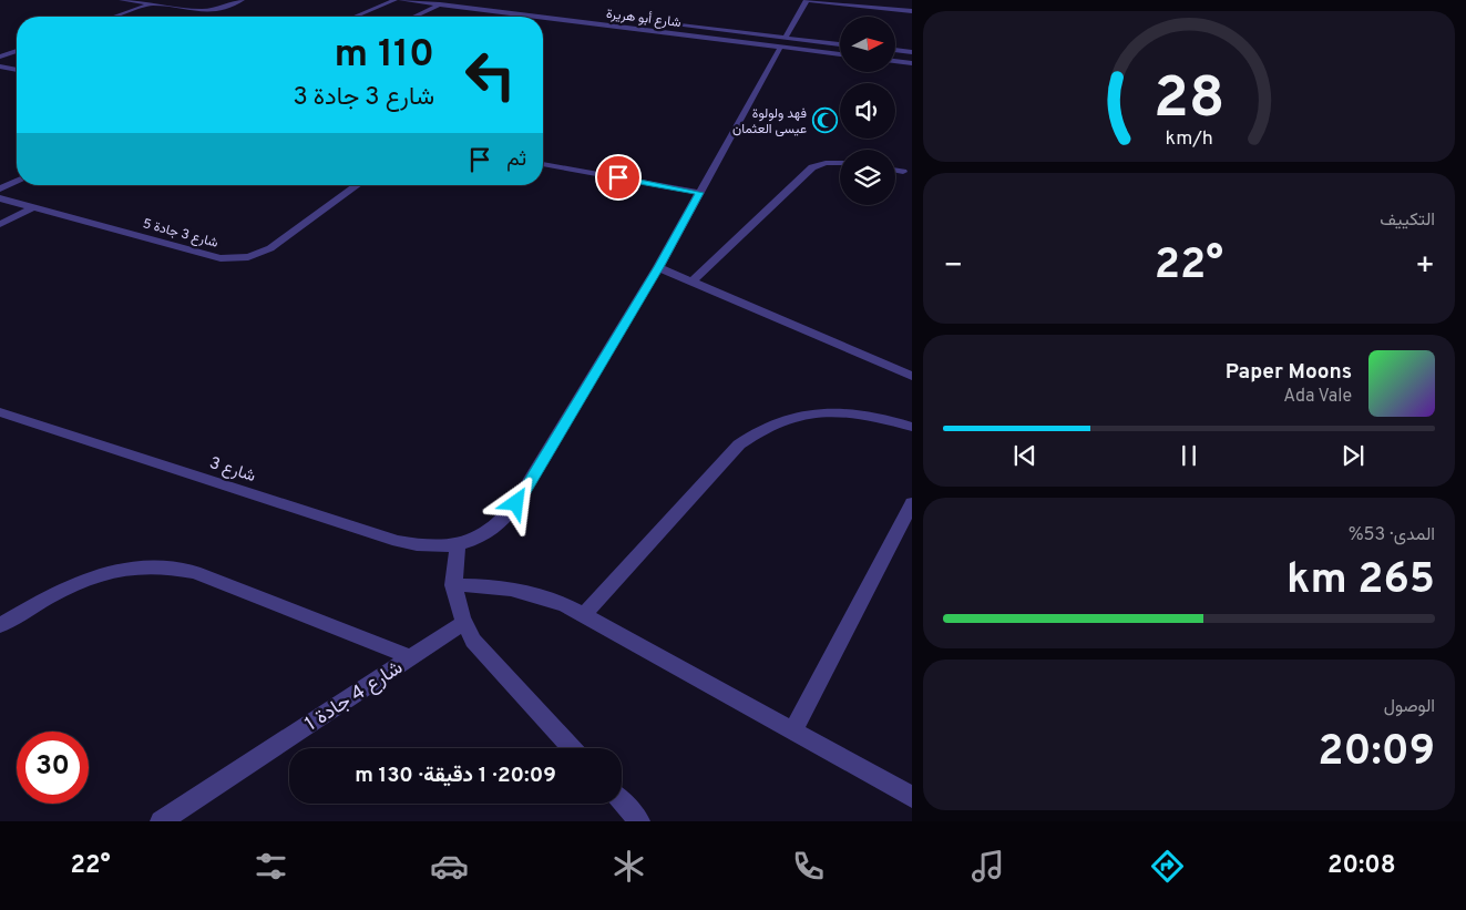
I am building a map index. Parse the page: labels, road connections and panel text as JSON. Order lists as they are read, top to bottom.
{
  "streets": {
    "street": [
      "شارع أبو هريرة",
      "شارع 3 جادة 5",
      "شارع 3",
      "شارع 4 جادة 1"
    ]
  },
  "places": {
    "mosque": ["فهد ولولوة عيسى العثمان"]
  },
  "north": "right",
  "page": {
    "turn": ["110 m", "شارع 3 جادة 3"],
    "then": "ثم",
    "tile": [
      "التكييف",
      ["المدى · 53%", "265 km"],
      ["الوصول", "20:09"]
    ],
    "heat": ["−", "22°", "+"],
    "song": ["Paper Moons", "Ada Vale"],
    "limit": "30",
    "trip": "20:09 · 1 دقيقة · 130 m",
    "tabs": ["20:08", "22°"],
    "gauge": ["28", "km/h"]
  }
}
